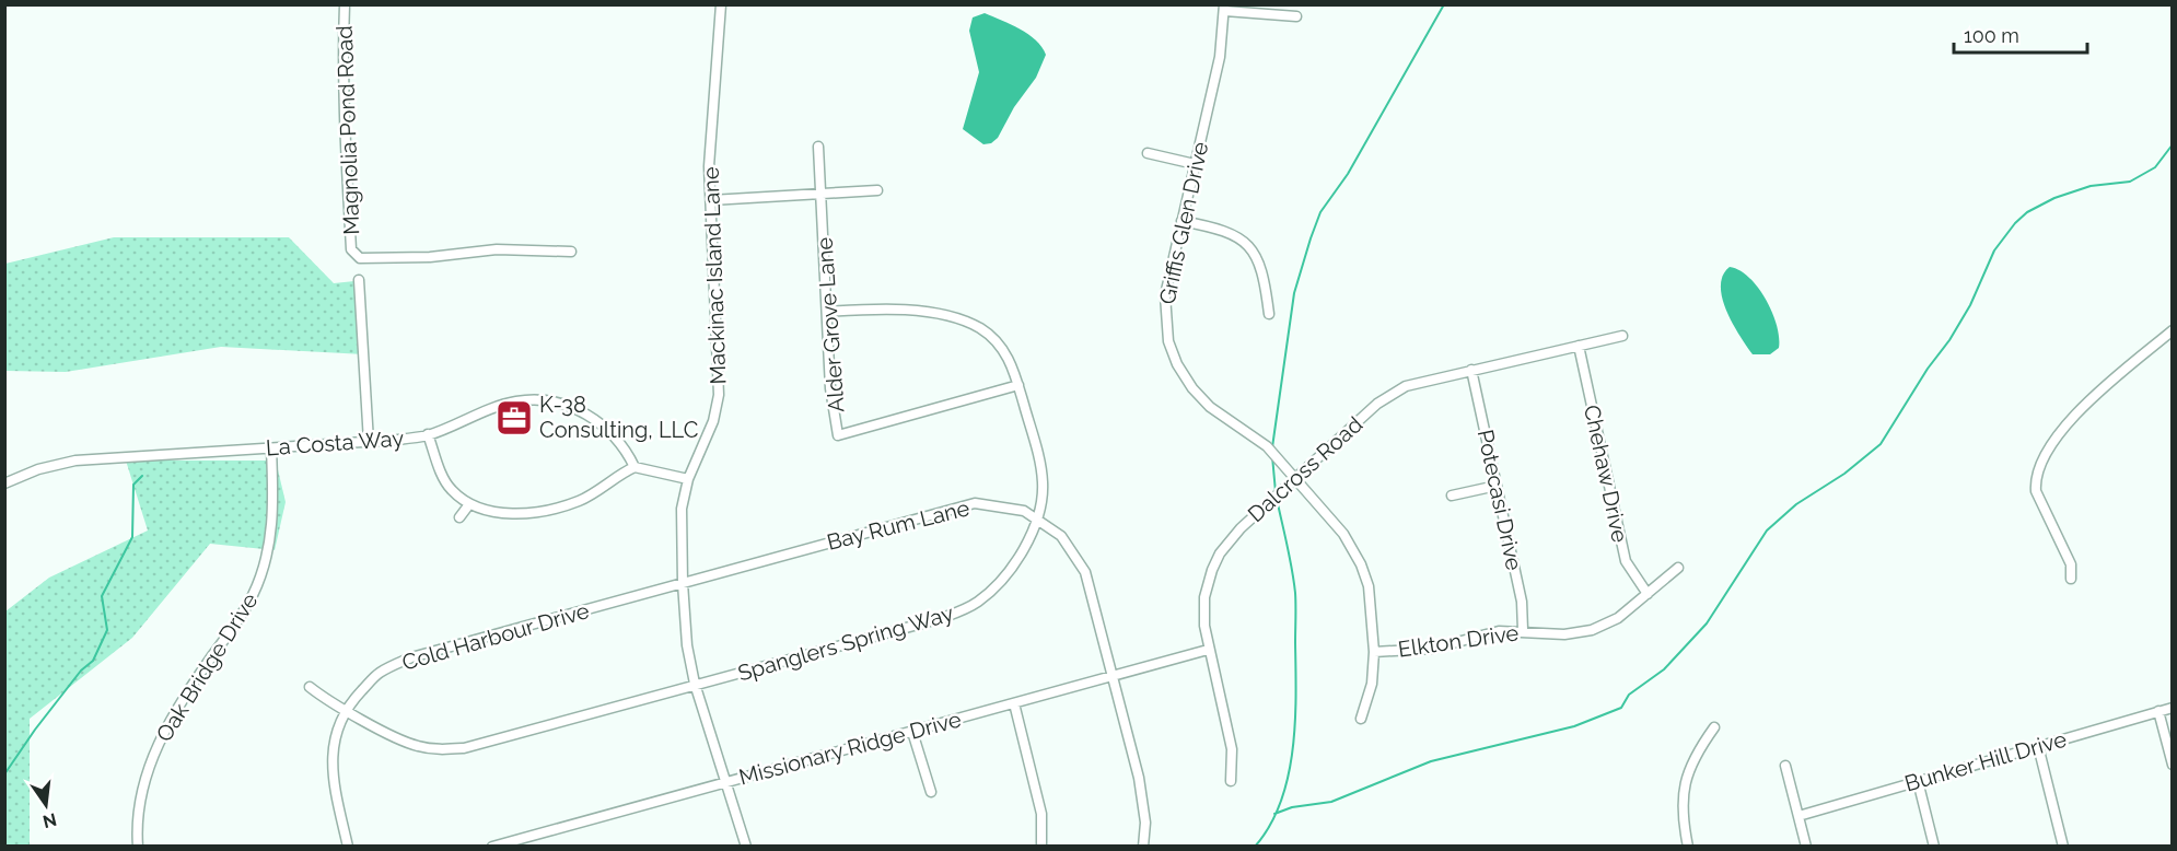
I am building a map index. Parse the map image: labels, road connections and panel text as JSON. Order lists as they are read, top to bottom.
{
  "streets": {
    "street": [
      "Magnolia Pond Road",
      "Griffis Glen Drive",
      "Mackinac Island Lane",
      "Alder Grove Lane",
      "La Costa Way",
      "Dalcross Road",
      "Chehaw Drive",
      "Potecasi Drive",
      "Bay Rum Lane",
      "Cold Harbour Drive",
      "Elkton Drive",
      "Spanglers Spring Way",
      "Oak Bridge Drive",
      "Missionary Ridge Drive",
      "Bunker Hill Drive"
    ]
  },
  "crossings": [
    ["Griffis Glen Drive", "Dalcross Road"],
    ["Griffis Glen Drive", "Elkton Drive"],
    ["Mackinac Island Lane", "Bay Rum Lane"],
    ["Mackinac Island Lane", "Cold Harbour Drive"],
    ["Mackinac Island Lane", "Spanglers Spring Way"],
    ["Mackinac Island Lane", "Missionary Ridge Drive"],
    ["Alder Grove Lane", "Spanglers Spring Way"],
    ["La Costa Way", "Oak Bridge Drive"],
    ["Dalcross Road", "Chehaw Drive"],
    ["Dalcross Road", "Potecasi Drive"],
    ["Dalcross Road", "Missionary Ridge Drive"],
    ["Chehaw Drive", "Elkton Drive"],
    ["Potecasi Drive", "Elkton Drive"],
    ["Bay Rum Lane", "Cold Harbour Drive"],
    ["Bay Rum Lane", "Spanglers Spring Way"],
    ["Bay Rum Lane", "Missionary Ridge Drive"],
    ["Cold Harbour Drive", "Spanglers Spring Way"]
  ],
  "places": {
    "office": ["K-38 Consulting, LLC"]
  },
  "scale_bar": "100 m",
  "north": "bottom"
}
